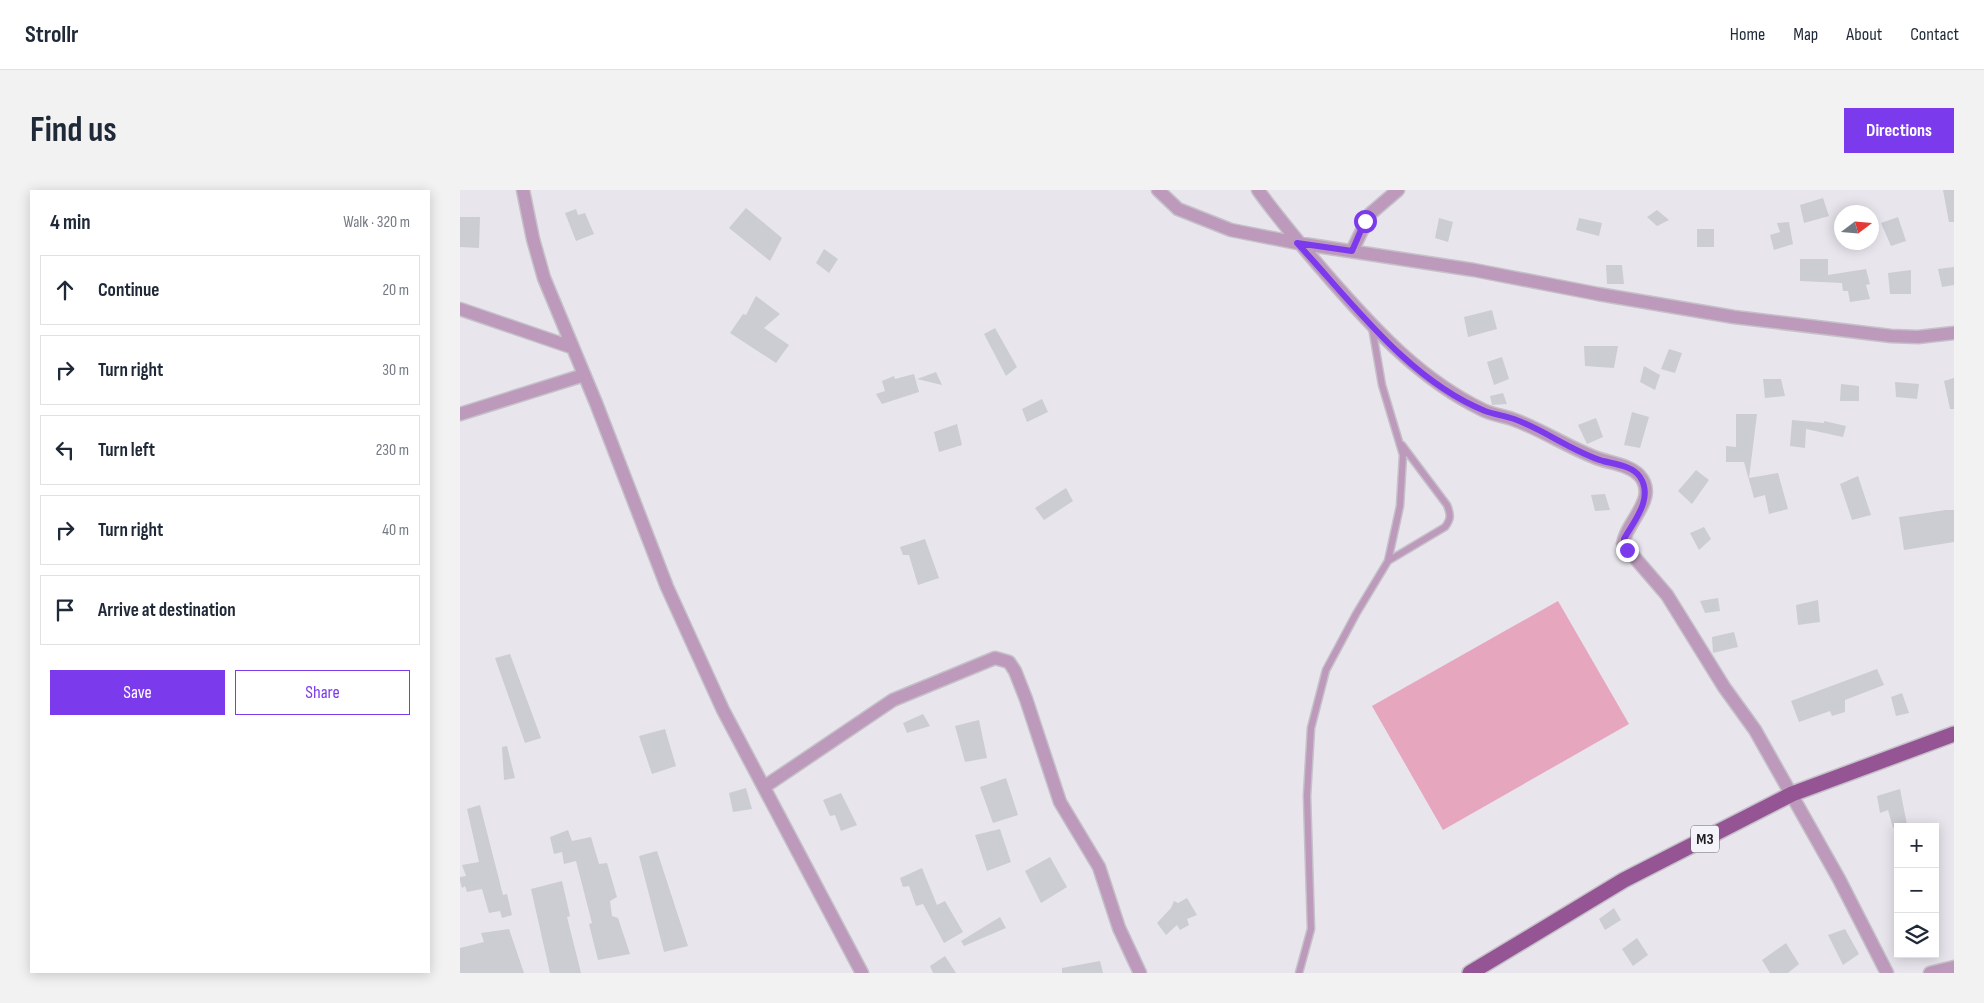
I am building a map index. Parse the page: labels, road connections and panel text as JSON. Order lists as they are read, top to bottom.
{
  "streets": {
    "main road": ["M3"]
  },
  "north": "right",
  "page": {
    "header": "Strollr",
    "nav": [
      "Home",
      "Map",
      "About",
      "Contact"
    ],
    "buttons": [
      "Directions",
      ["Save", "Share"]
    ],
    "title": "Find us",
    "heading": ["4 min", "Walk · 320 m"],
    "list": [
      ["Continue", "20 m"],
      ["Turn right", "30 m"],
      ["Turn left", "230 m"],
      ["Turn right", "40 m"],
      "Arrive at destination"
    ],
    "map_buttons": ["+", "−"]
  }
}
